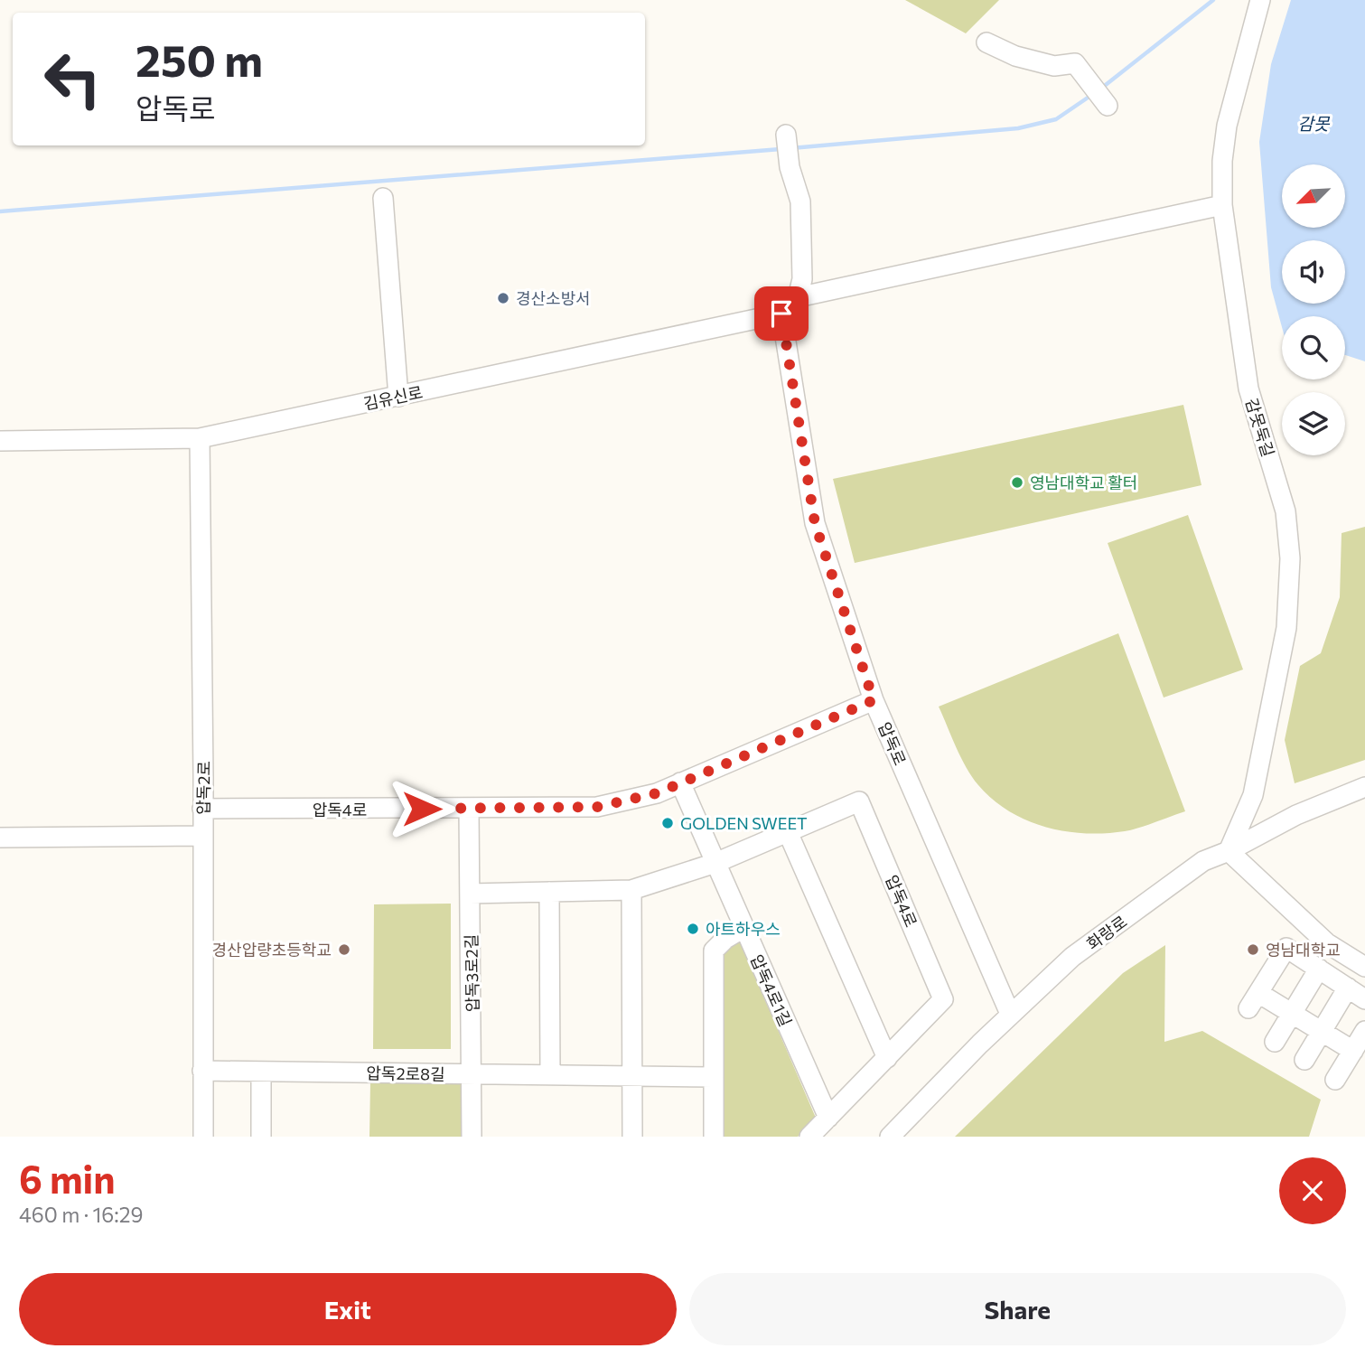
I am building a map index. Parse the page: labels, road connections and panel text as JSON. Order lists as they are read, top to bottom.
{
  "streets": {
    "street": [
      "김유신로",
      "감못둑길",
      "압독로",
      "압독2로",
      "압독4로",
      "화랑로",
      "압독3로2길",
      "압독4로1길",
      "압독2로8길"
    ]
  },
  "crossings": [
    ["김유신로", "압독로"],
    ["김유신로", "압독2로"],
    ["감못둑길", "화랑로"],
    ["압독로", "압독4로"],
    ["압독로", "화랑로"],
    ["압독2로", "압독4로"],
    ["압독2로", "압독2로8길"],
    ["압독4로", "압독3로2길"],
    ["압독4로", "압독4로1길"],
    ["압독3로2길", "압독2로8길"]
  ],
  "water": ["감못"],
  "places": [
    "경산소방서",
    "영남대학교 활터",
    "GOLDEN SWEET",
    "아트하우스",
    "경산압량초등학교",
    "영남대학교"
  ],
  "north": "bottom left",
  "page": {
    "turn": ["250 m", "압독로"],
    "heading": ["6 min", "460 m · 16:29"],
    "buttons": ["Exit", "Share"]
  }
}
